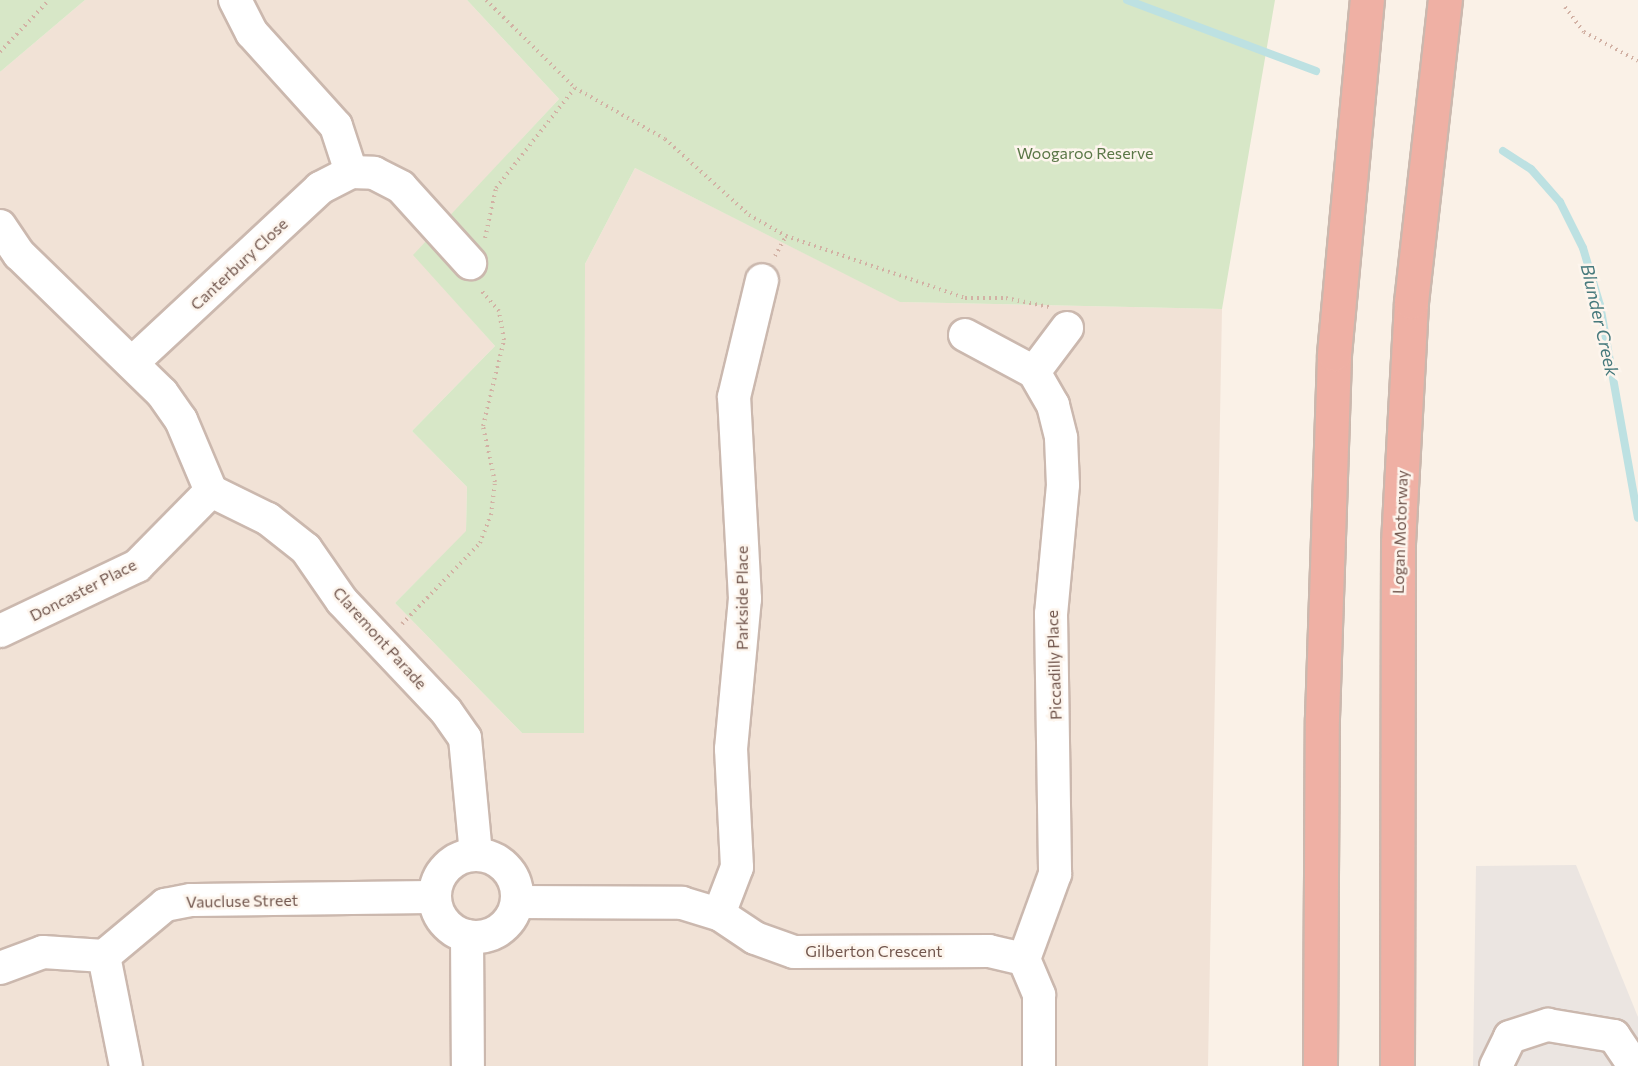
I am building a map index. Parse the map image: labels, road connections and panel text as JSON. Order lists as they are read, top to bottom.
{
  "streets": {
    "highway": ["Logan Motorway"],
    "street": [
      "Canterbury Close",
      "Doncaster Place",
      "Parkside Place",
      "Claremont Parade",
      "Piccadilly Place",
      "Vaucluse Street",
      "Gilberton Crescent"
    ]
  },
  "crossings": [
    ["Doncaster Place", "Claremont Parade"],
    ["Parkside Place", "Gilberton Crescent"],
    ["Claremont Parade", "Vaucluse Street"],
    ["Claremont Parade", "Gilberton Crescent"],
    ["Piccadilly Place", "Gilberton Crescent"],
    ["Vaucluse Street", "Gilberton Crescent"]
  ],
  "water": ["Blunder Creek"],
  "parks": ["Woogaroo Reserve"]
}
